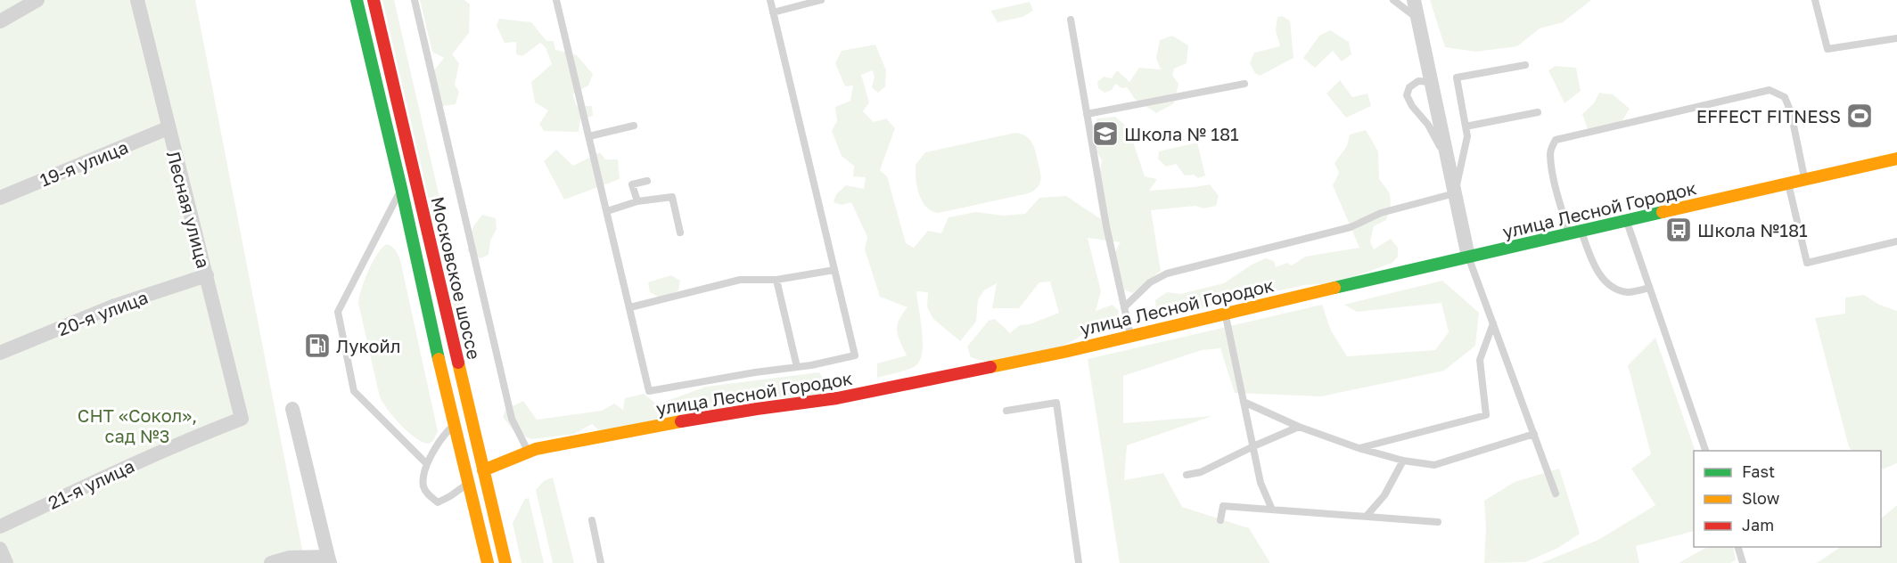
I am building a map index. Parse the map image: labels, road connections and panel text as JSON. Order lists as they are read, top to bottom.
{
  "streets": {
    "street": [
      "19-я улица",
      "Лесная улица",
      "улица Лесной Городок",
      "Московское шоссе",
      "20-я улица",
      "21-я улица"
    ]
  },
  "crossings": [
    ["19-я улица", "Лесная улица"],
    ["Лесная улица", "20-я улица"],
    ["Лесная улица", "21-я улица"],
    ["улица Лесной Городок", "Московское шоссе"]
  ],
  "parks": ["СНТ «Сокол», сад №3"],
  "places": {
    "sports": ["EFFECT FITNESS"],
    "school or university": ["Школа № 181"],
    "bus stop": ["Школа №181"],
    "fuel station": ["Лукойл"]
  },
  "legend": ["Fast", "Slow", "Jam"]
}
